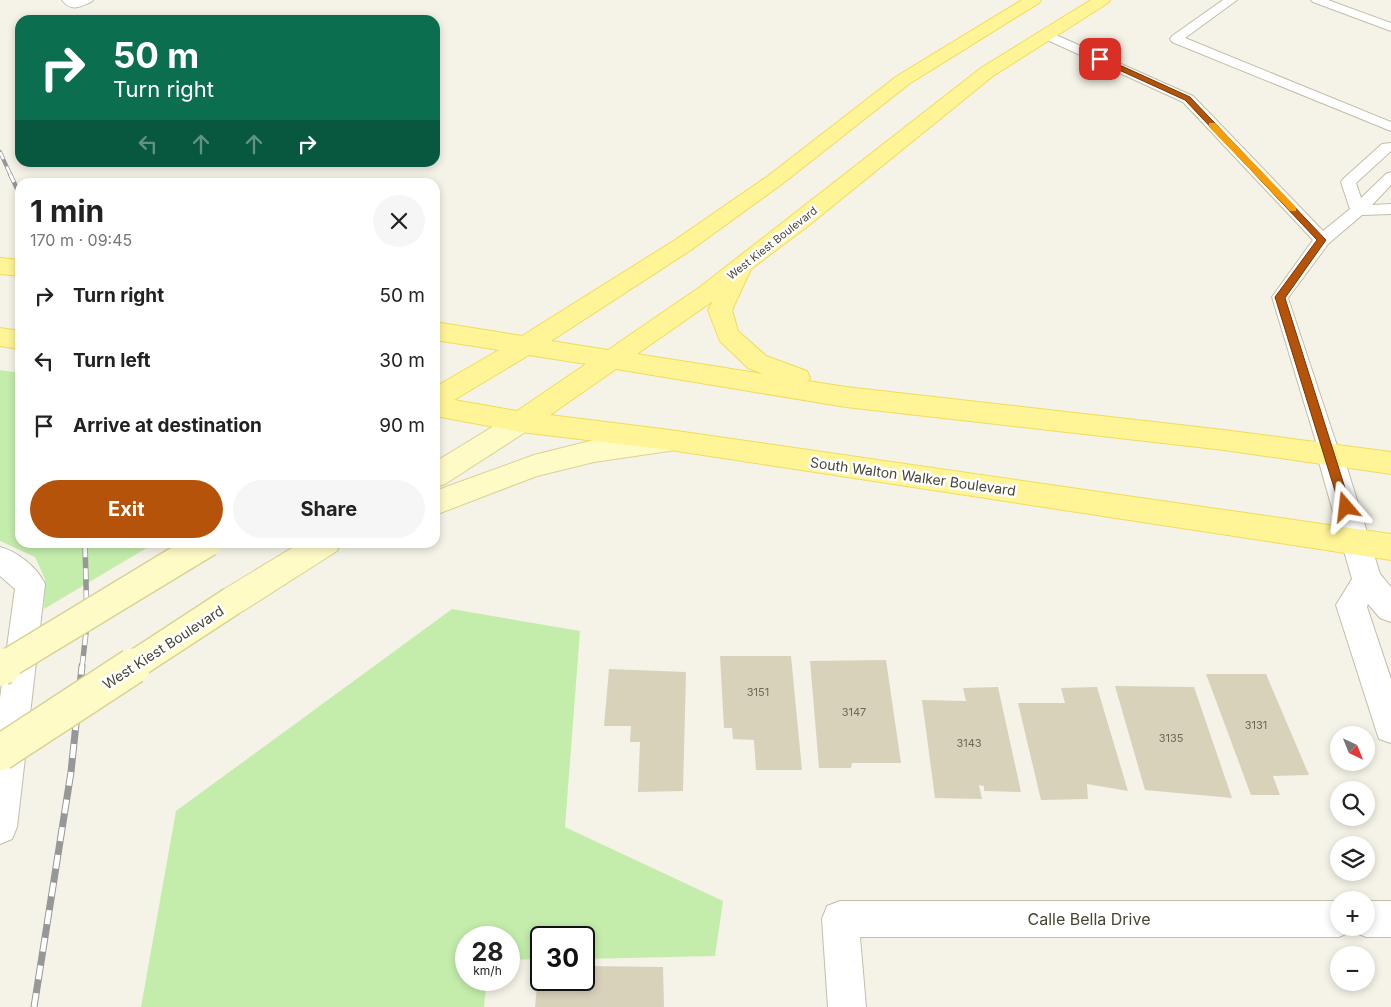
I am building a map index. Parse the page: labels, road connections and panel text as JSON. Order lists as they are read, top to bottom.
{
  "streets": {
    "main road": ["West Kiest Boulevard", "South Walton Walker Boulevard"],
    "street": ["Calle Bella Drive"]
  },
  "crossings": [
    ["West Kiest Boulevard", "South Walton Walker Boulevard"]
  ],
  "house_numbers": [
    "3151",
    "3147",
    "3131",
    "3135",
    "3143"
  ],
  "north": "bottom right",
  "page": {
    "turn": ["50 m", "Turn right"],
    "heading": ["1 min", "170 m · 09:45"],
    "list": [
      {
        "name": "Turn right",
        "value": "50 m"
      },
      {
        "name": "Turn left",
        "value": "30 m"
      },
      {
        "name": "Arrive at destination",
        "value": "90 m"
      }
    ],
    "buttons": ["Exit", "Share"],
    "map_buttons": ["+", "−"],
    "speed": "28 km/h",
    "limit": "30"
  }
}
